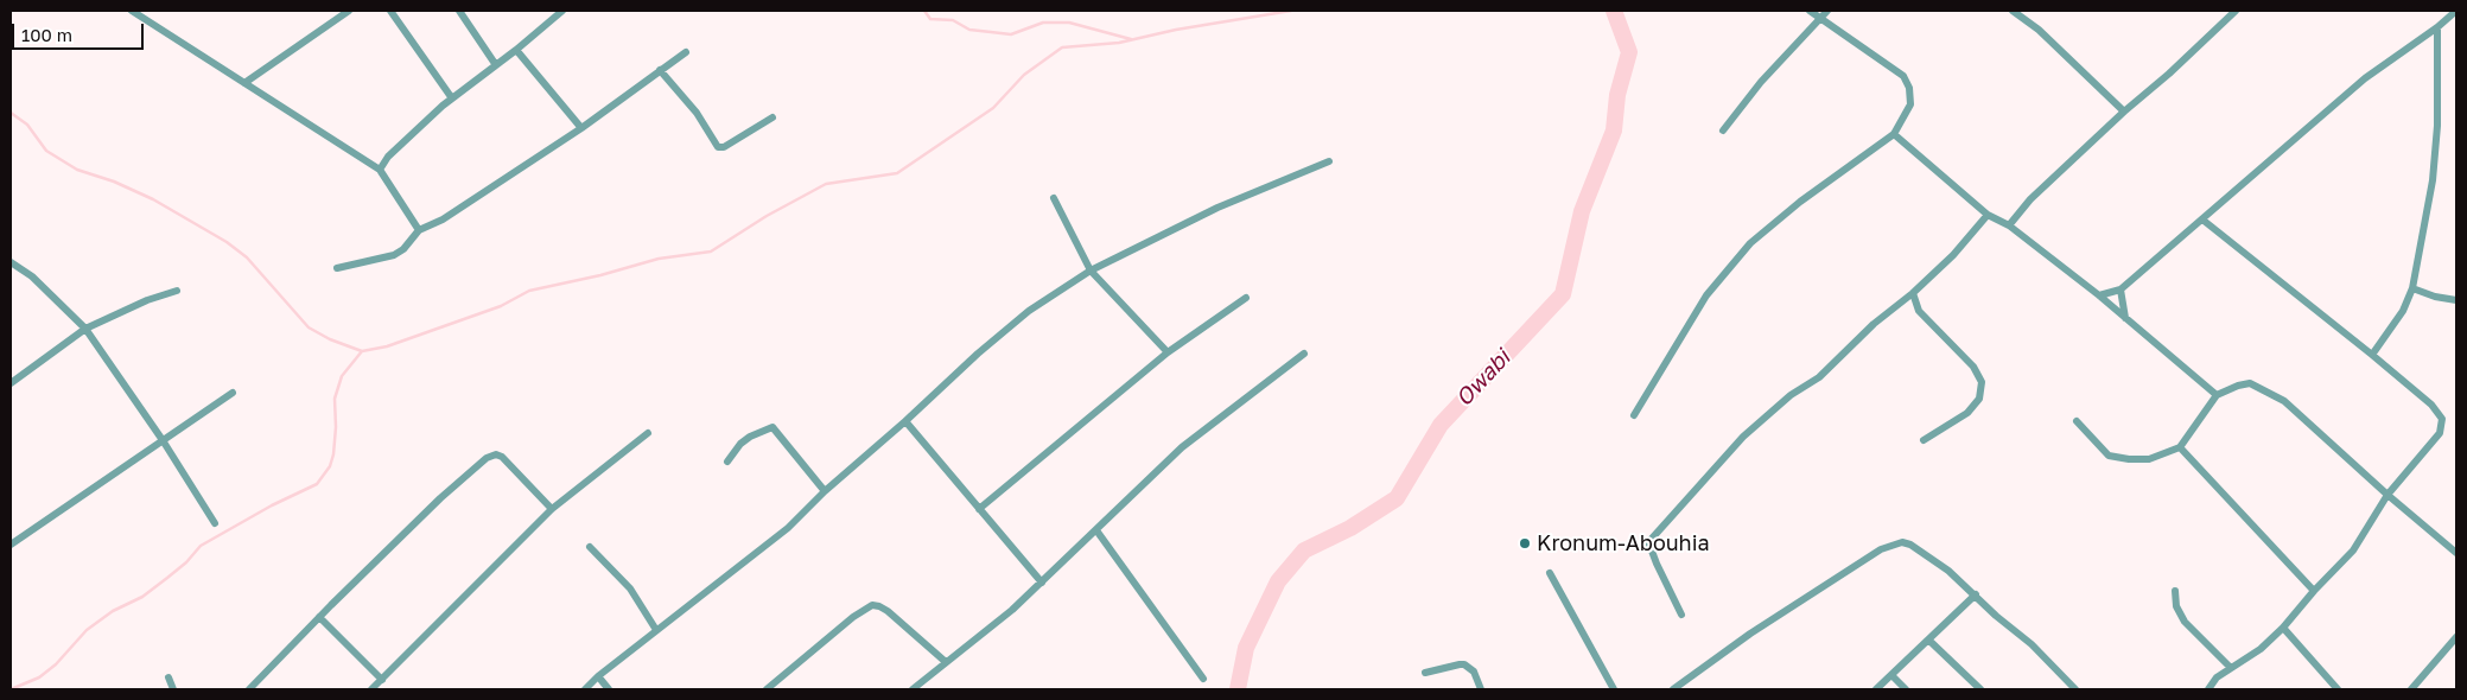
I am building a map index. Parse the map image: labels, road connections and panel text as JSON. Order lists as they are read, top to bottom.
{
  "water": ["Owabi"],
  "places": ["Kronum-Abouhia"],
  "scale_bar": "100 m"
}
